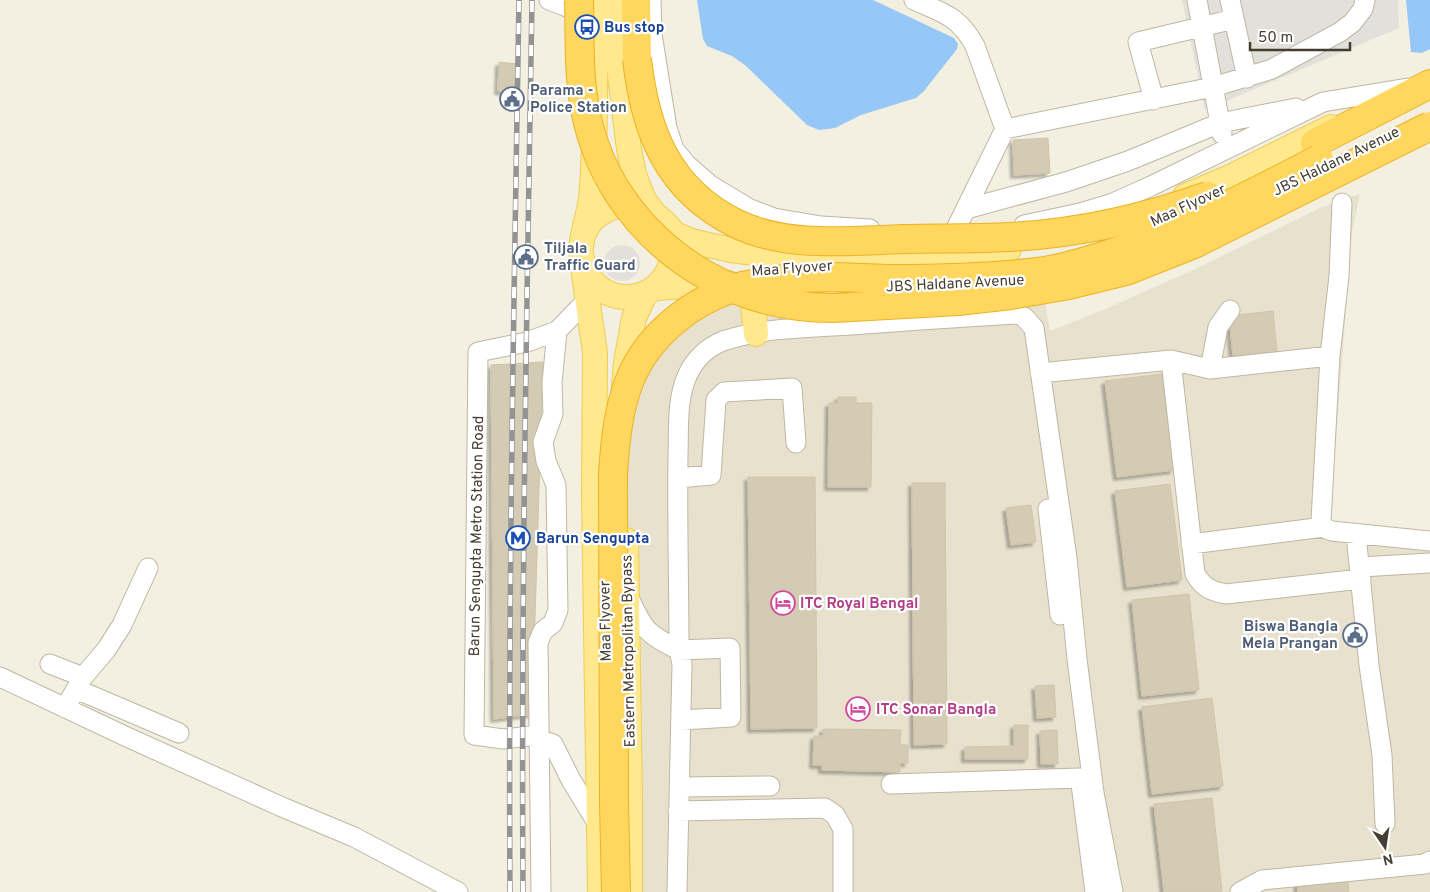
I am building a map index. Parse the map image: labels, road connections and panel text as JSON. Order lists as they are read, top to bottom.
{
  "streets": {
    "highway": ["Maa Flyover"],
    "main road": ["JBS Haldane Avenue", "Eastern Metropolitan Bypass"],
    "street": ["Barun Sengupta Metro Station Road"]
  },
  "crossings": [
    ["JBS Haldane Avenue", "Maa Flyover"],
    ["JBS Haldane Avenue", "Eastern Metropolitan Bypass"]
  ],
  "places": {
    "bus stop": ["Bus stop"],
    "public building": ["Parama - Police Station", "Tiljala Traffic Guard", "Biswa Bangla Mela Prangan"],
    "metro station": ["Barun Sengupta"],
    "hotel": ["ITC Royal Bengal", "ITC Sonar Bangla"]
  },
  "scale_bar": "50 m",
  "north": "bottom"
}
